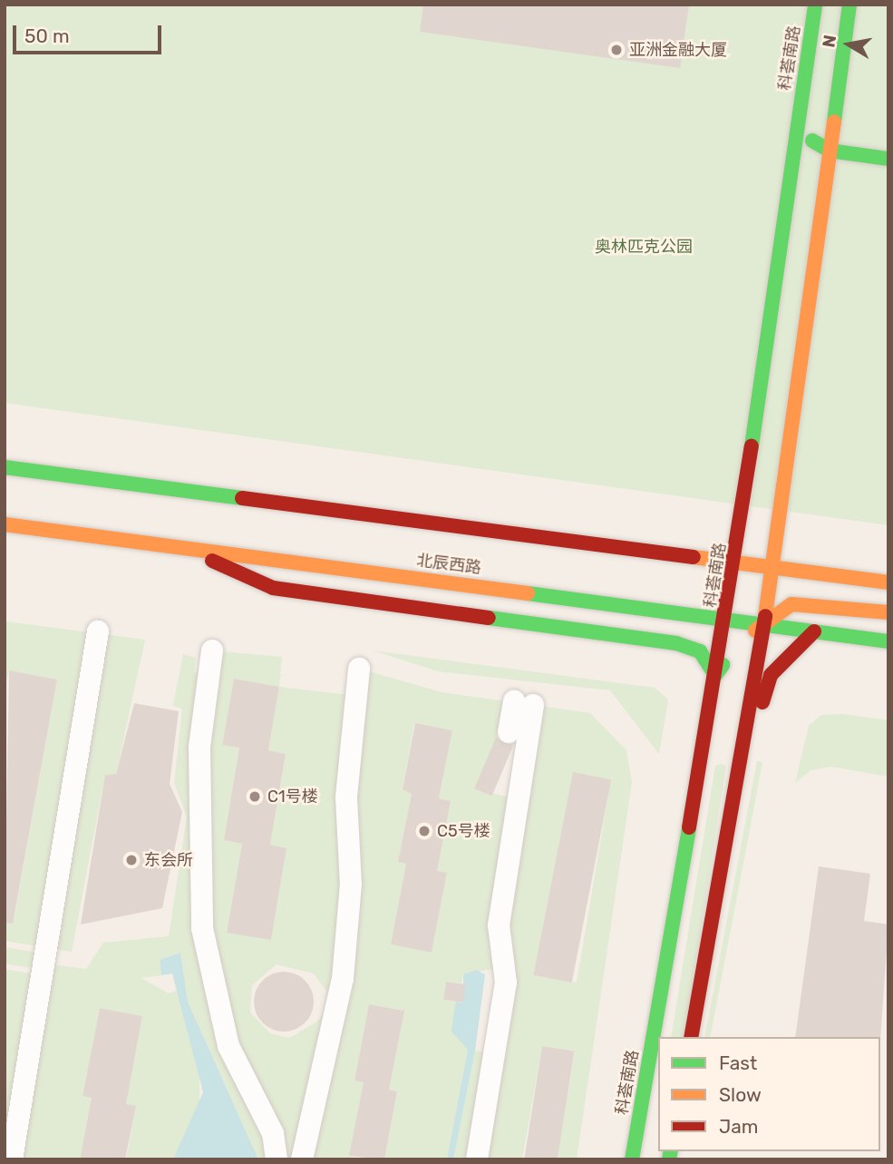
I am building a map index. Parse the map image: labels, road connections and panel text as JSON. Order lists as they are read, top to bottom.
{
  "streets": {
    "street": ["科荟南路", "北辰西路"]
  },
  "crossings": [
    ["科荟南路", "北辰西路"]
  ],
  "parks": ["奥林匹克公园"],
  "places": [
    "亚洲金融大厦",
    "C1号楼",
    "C5号楼",
    "东会所"
  ],
  "legend": ["Fast", "Slow", "Jam"],
  "scale_bar": "50 m",
  "north": "left"
}
